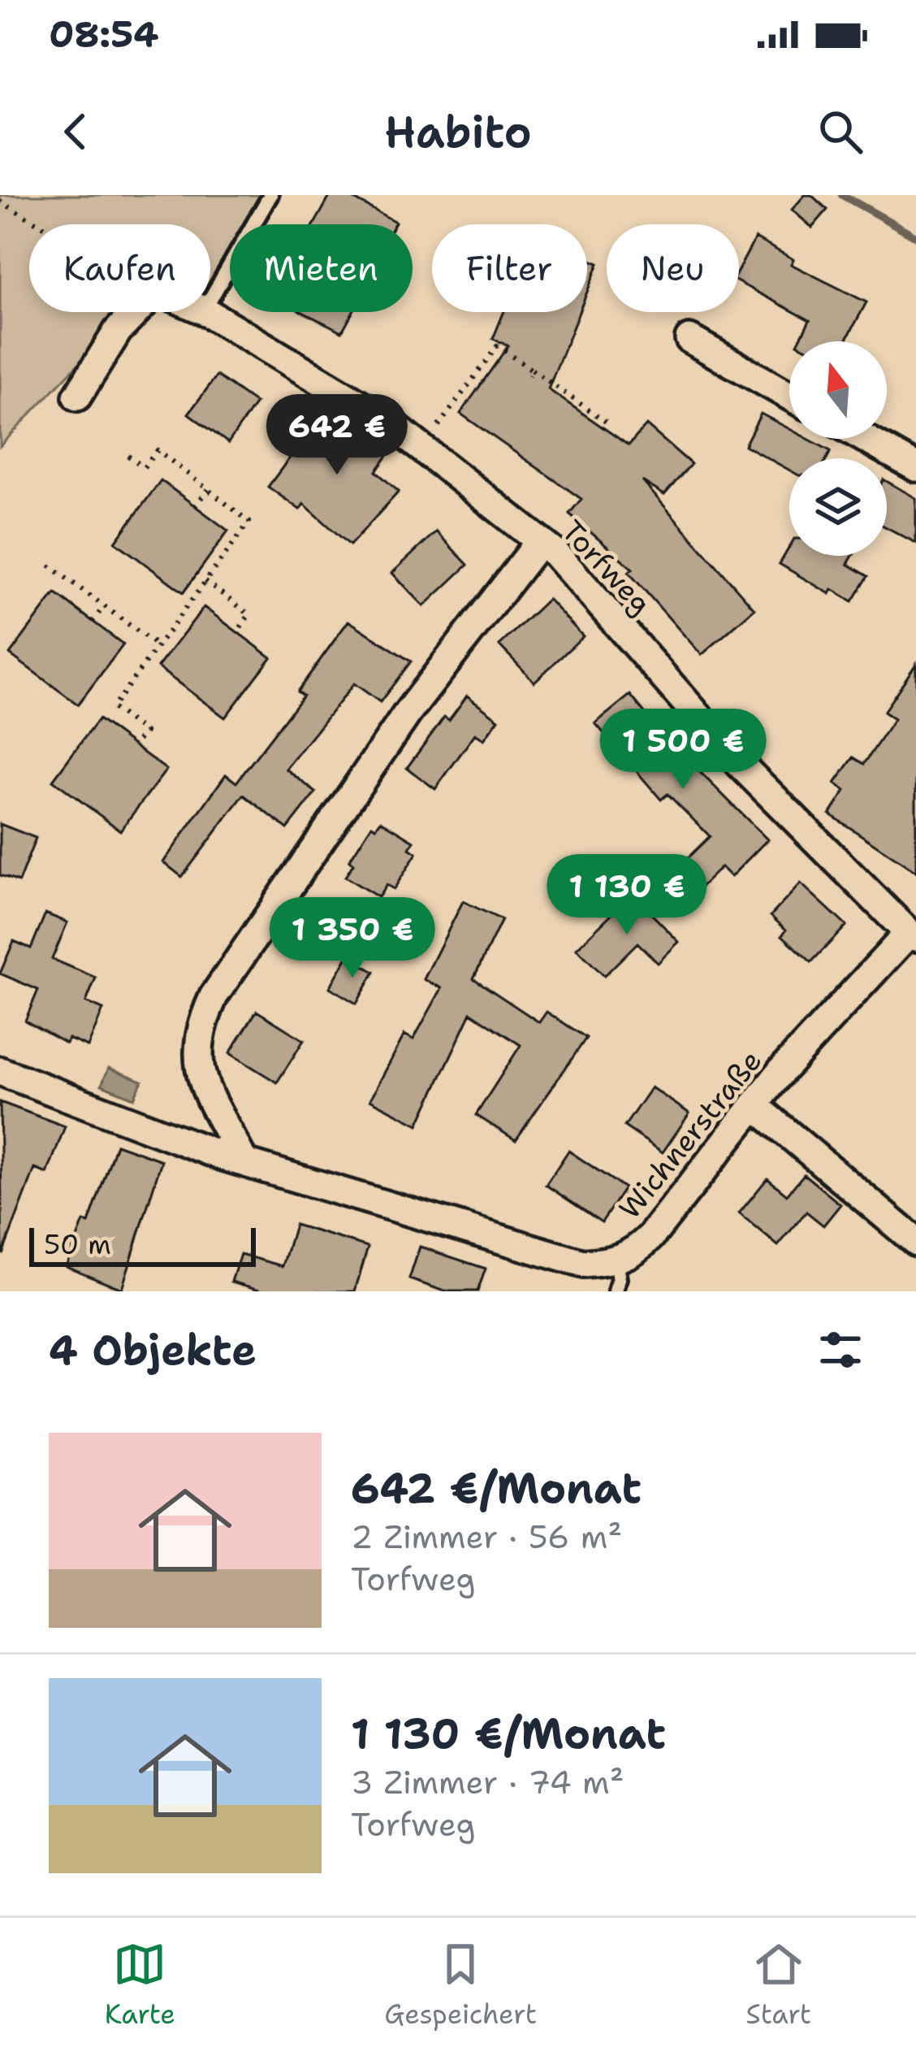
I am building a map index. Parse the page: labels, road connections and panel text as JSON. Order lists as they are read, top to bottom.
{
  "streets": {
    "street": ["Torfweg", "Wichnerstraße"]
  },
  "crossings": [
    ["Torfweg", "Wichnerstraße"]
  ],
  "scale_bar": "50 m",
  "north": "top",
  "page": {
    "status": "08:54",
    "header": "Habito",
    "chip": [
      "Kaufen",
      "Mieten",
      "Filter",
      "Neu"
    ],
    "price": [
      "642 €",
      "1 500 €",
      "1 130 €",
      "1 350 €"
    ],
    "scale": "50 m",
    "heading": "4 Objekte",
    "list": [
      {
        "name": "642 €/Monat",
        "note": "2 Zimmer · 56 m² · Torfweg"
      },
      {
        "name": "1 130 €/Monat",
        "note": "3 Zimmer · 74 m² · Torfweg"
      }
    ],
    "tabs": ["Karte", "Gespeichert", "Start"]
  }
}
